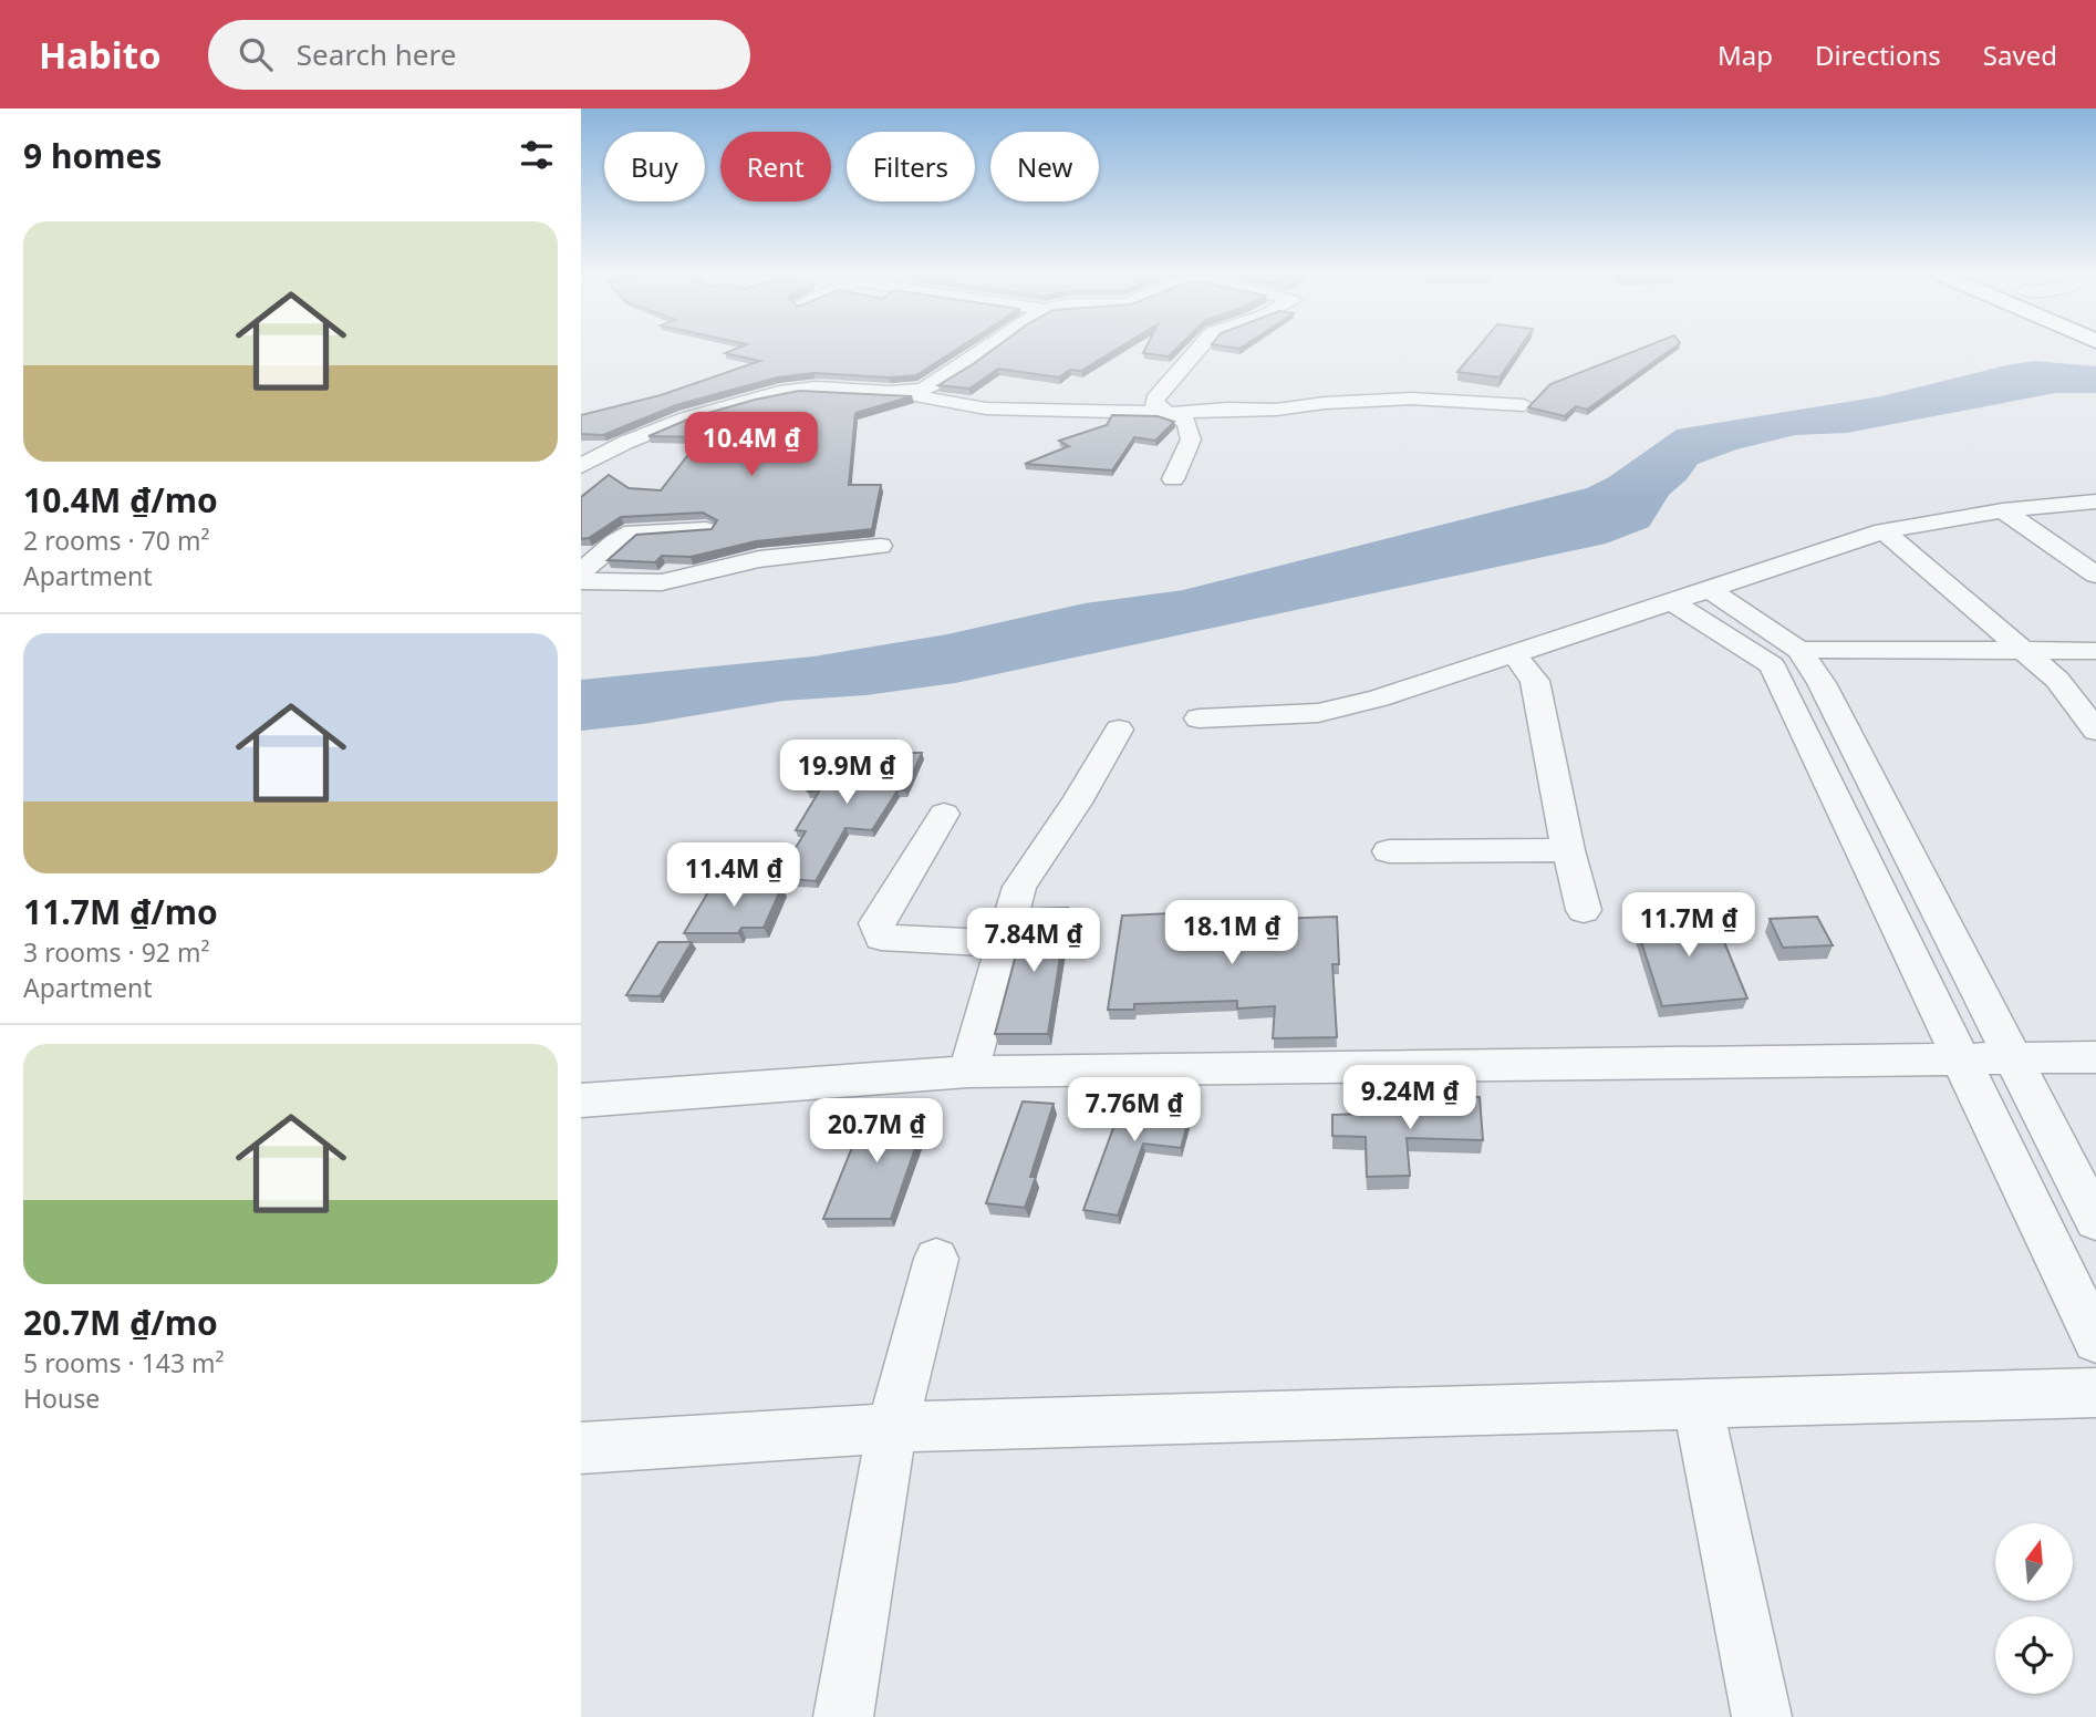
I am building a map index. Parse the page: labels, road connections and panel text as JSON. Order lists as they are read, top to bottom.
{
  "north": "top",
  "page": {
    "header": "Habito",
    "search": "Search here",
    "nav": ["Map", "Directions", "Saved"],
    "heading": "9 homes",
    "chip": [
      "Buy",
      "Rent",
      "Filters",
      "New"
    ],
    "list": [
      {
        "name": "10.4M ₫/mo",
        "note": "2 rooms · 70 m² · Apartment"
      },
      {
        "name": "11.7M ₫/mo",
        "note": "3 rooms · 92 m² · Apartment"
      },
      {
        "name": "20.7M ₫/mo",
        "note": "5 rooms · 143 m² · House"
      }
    ],
    "price": [
      "10.4M ₫",
      "19.9M ₫",
      "11.4M ₫",
      "11.7M ₫",
      "18.1M ₫",
      "7.84M ₫",
      "9.24M ₫",
      "7.76M ₫",
      "20.7M ₫"
    ]
  }
}
